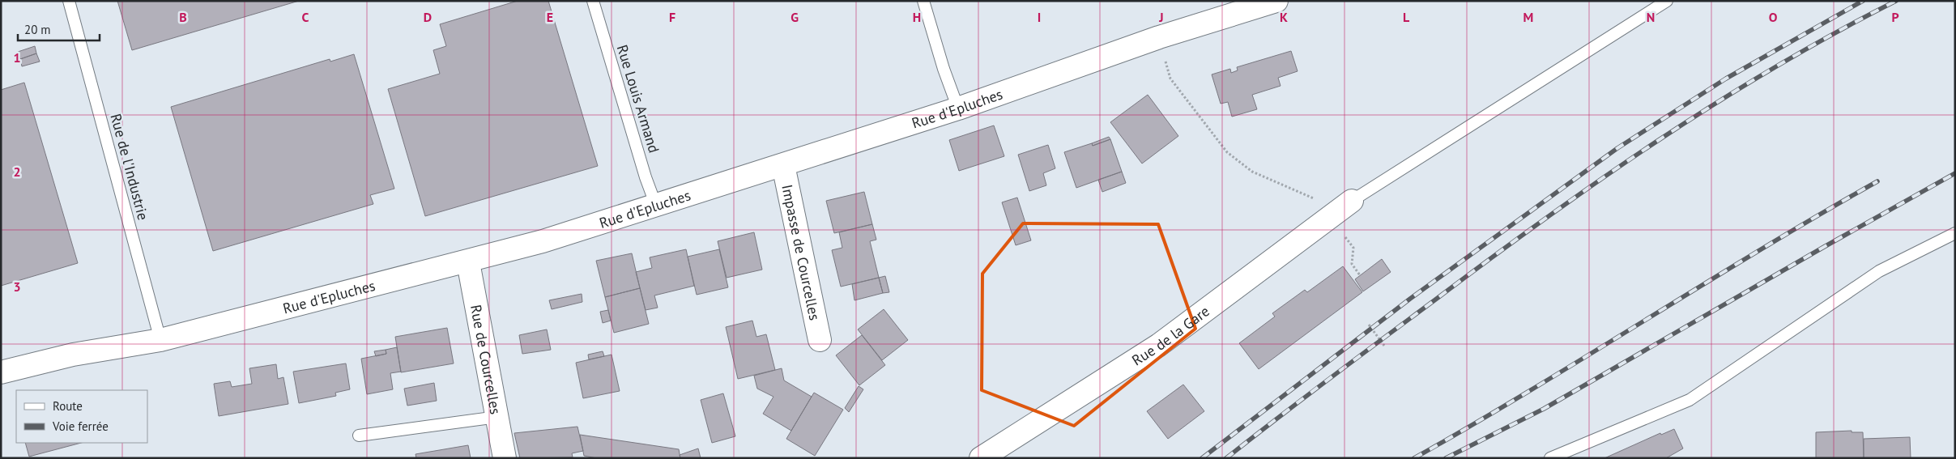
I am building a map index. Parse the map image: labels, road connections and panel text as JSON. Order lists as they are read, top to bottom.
{
  "streets": {
    "street": [
      "Rue d'Epluches",
      "Impasse de Courcelles",
      "Rue de la Gare",
      "Rue de Courcelles"
    ],
    "lane": ["Rue Louis Armand", "Rue de l'Industrie"]
  },
  "crossings": [
    ["Rue Louis Armand", "Rue d'Epluches"],
    ["Rue d'Epluches", "Rue de l'Industrie"],
    ["Rue d'Epluches", "Impasse de Courcelles"],
    ["Rue d'Epluches", "Rue de Courcelles"]
  ],
  "legend": ["Route", "Voie ferrée"],
  "scale_bar": "20 m",
  "grid": {
    "columns": [
      "B",
      "C",
      "D",
      "E",
      "F",
      "G",
      "H",
      "I",
      "J",
      "K",
      "L",
      "M",
      "N",
      "O",
      "P"
    ],
    "rows": ["1", "2", "3"]
  }
}
